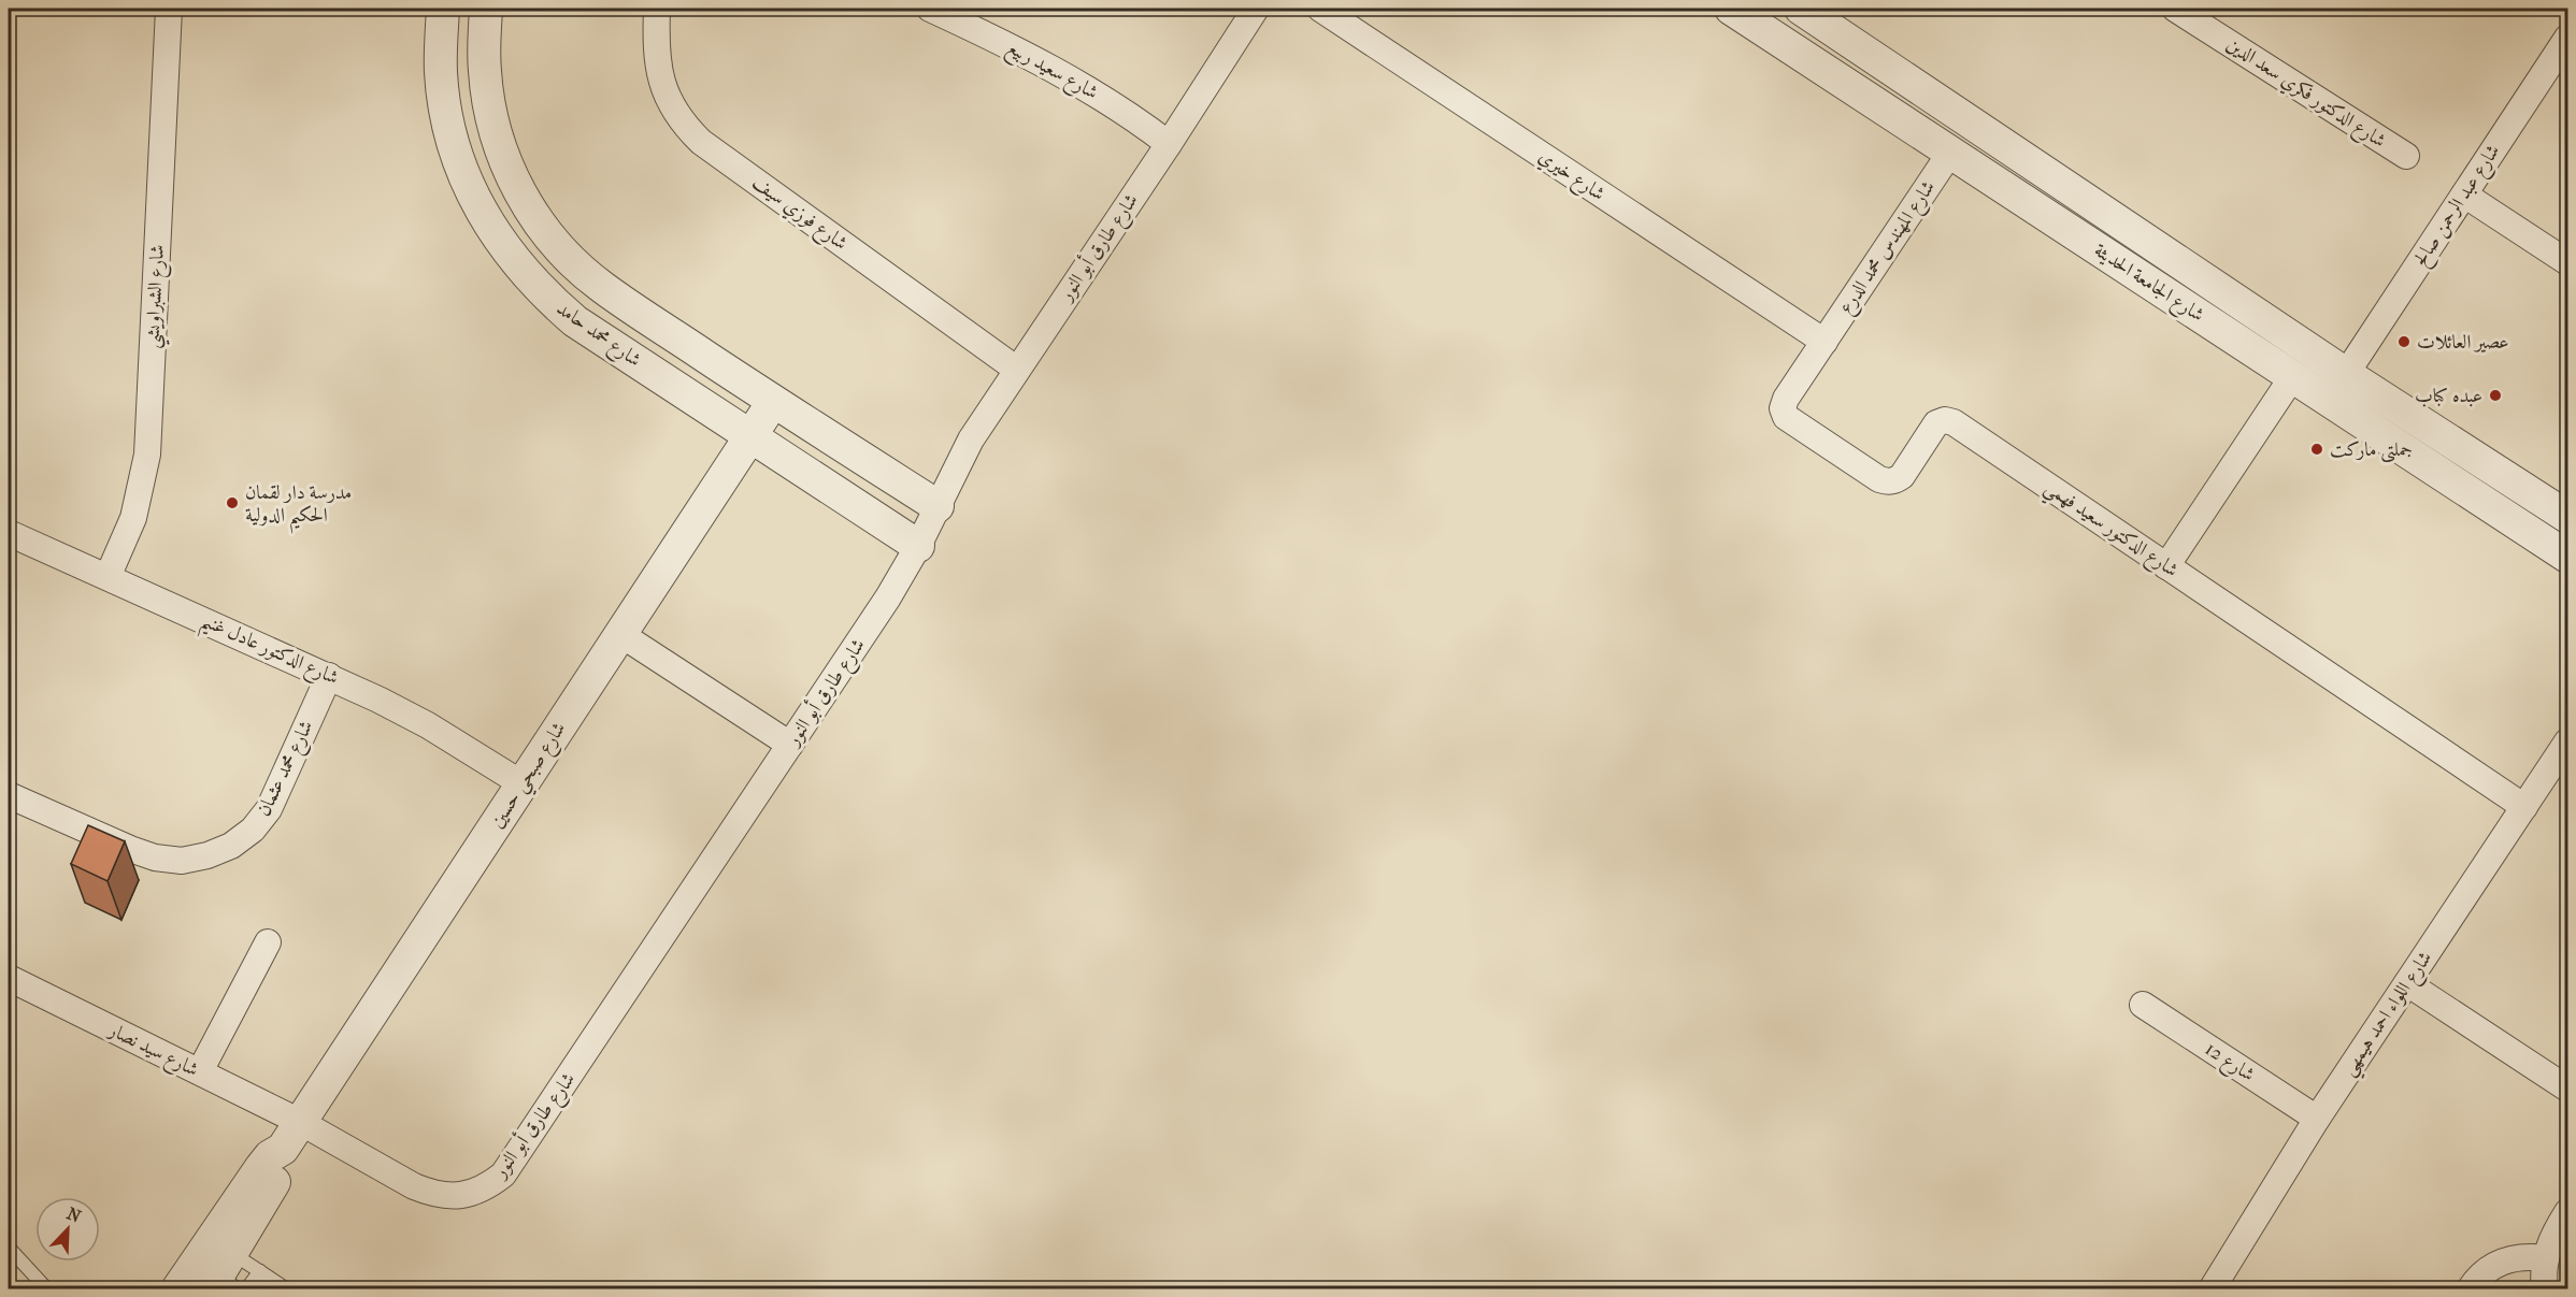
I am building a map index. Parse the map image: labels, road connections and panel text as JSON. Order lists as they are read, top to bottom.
{
  "streets": {
    "street": [
      "شارع سعيد ربيع",
      "شارع الدكتور فكري سعد الدين",
      "شارع خيري",
      "شارع عبد الرحمن صالح",
      "شارع فوزي سيف",
      "شارع طارق أبو النور",
      "شارع المهندس محمد الدرع",
      "شارع الجامعة الحديثة",
      "شارع الشبراويشي",
      "شارع محمد حامد",
      "شارع الدكتور سعيد فهمي",
      "شارع الدكتور عادل غنيم",
      "شارع محمد عثمان",
      "شارع صبحي حسين",
      "شارع اللواء احمد هيمهي",
      "شارع سيد نصار",
      "شارع 12"
    ]
  },
  "crossings": [
    ["شارع سعيد ربيع", "شارع طارق أبو النور"],
    ["شارع خيري", "شارع المهندس محمد الدرع"],
    ["شارع خيري", "شارع الدكتور سعيد فهمي"],
    ["شارع عبد الرحمن صالح", "شارع الجامعة الحديثة"],
    ["شارع فوزي سيف", "شارع طارق أبو النور"],
    ["شارع طارق أبو النور", "شارع محمد حامد"],
    ["شارع طارق أبو النور", "شارع صبحي حسين"],
    ["شارع طارق أبو النور", "شارع سيد نصار"],
    ["شارع المهندس محمد الدرع", "شارع الجامعة الحديثة"],
    ["شارع المهندس محمد الدرع", "شارع الدكتور سعيد فهمي"],
    ["شارع الشبراويشي", "شارع الدكتور عادل غنيم"],
    ["شارع محمد حامد", "شارع صبحي حسين"],
    ["شارع الدكتور سعيد فهمي", "شارع اللواء احمد هيمهي"],
    ["شارع الدكتور عادل غنيم", "شارع محمد عثمان"],
    ["شارع الدكتور عادل غنيم", "شارع صبحي حسين"],
    ["شارع صبحي حسين", "شارع سيد نصار"],
    ["شارع اللواء احمد هيمهي", "شارع 12"]
  ],
  "places": [
    "عصير العائلات",
    "عبده كباب",
    "جملتى ماركت",
    "مدرسة دار لقمان الحكيم الدولية"
  ],
  "north": "top right"
}
